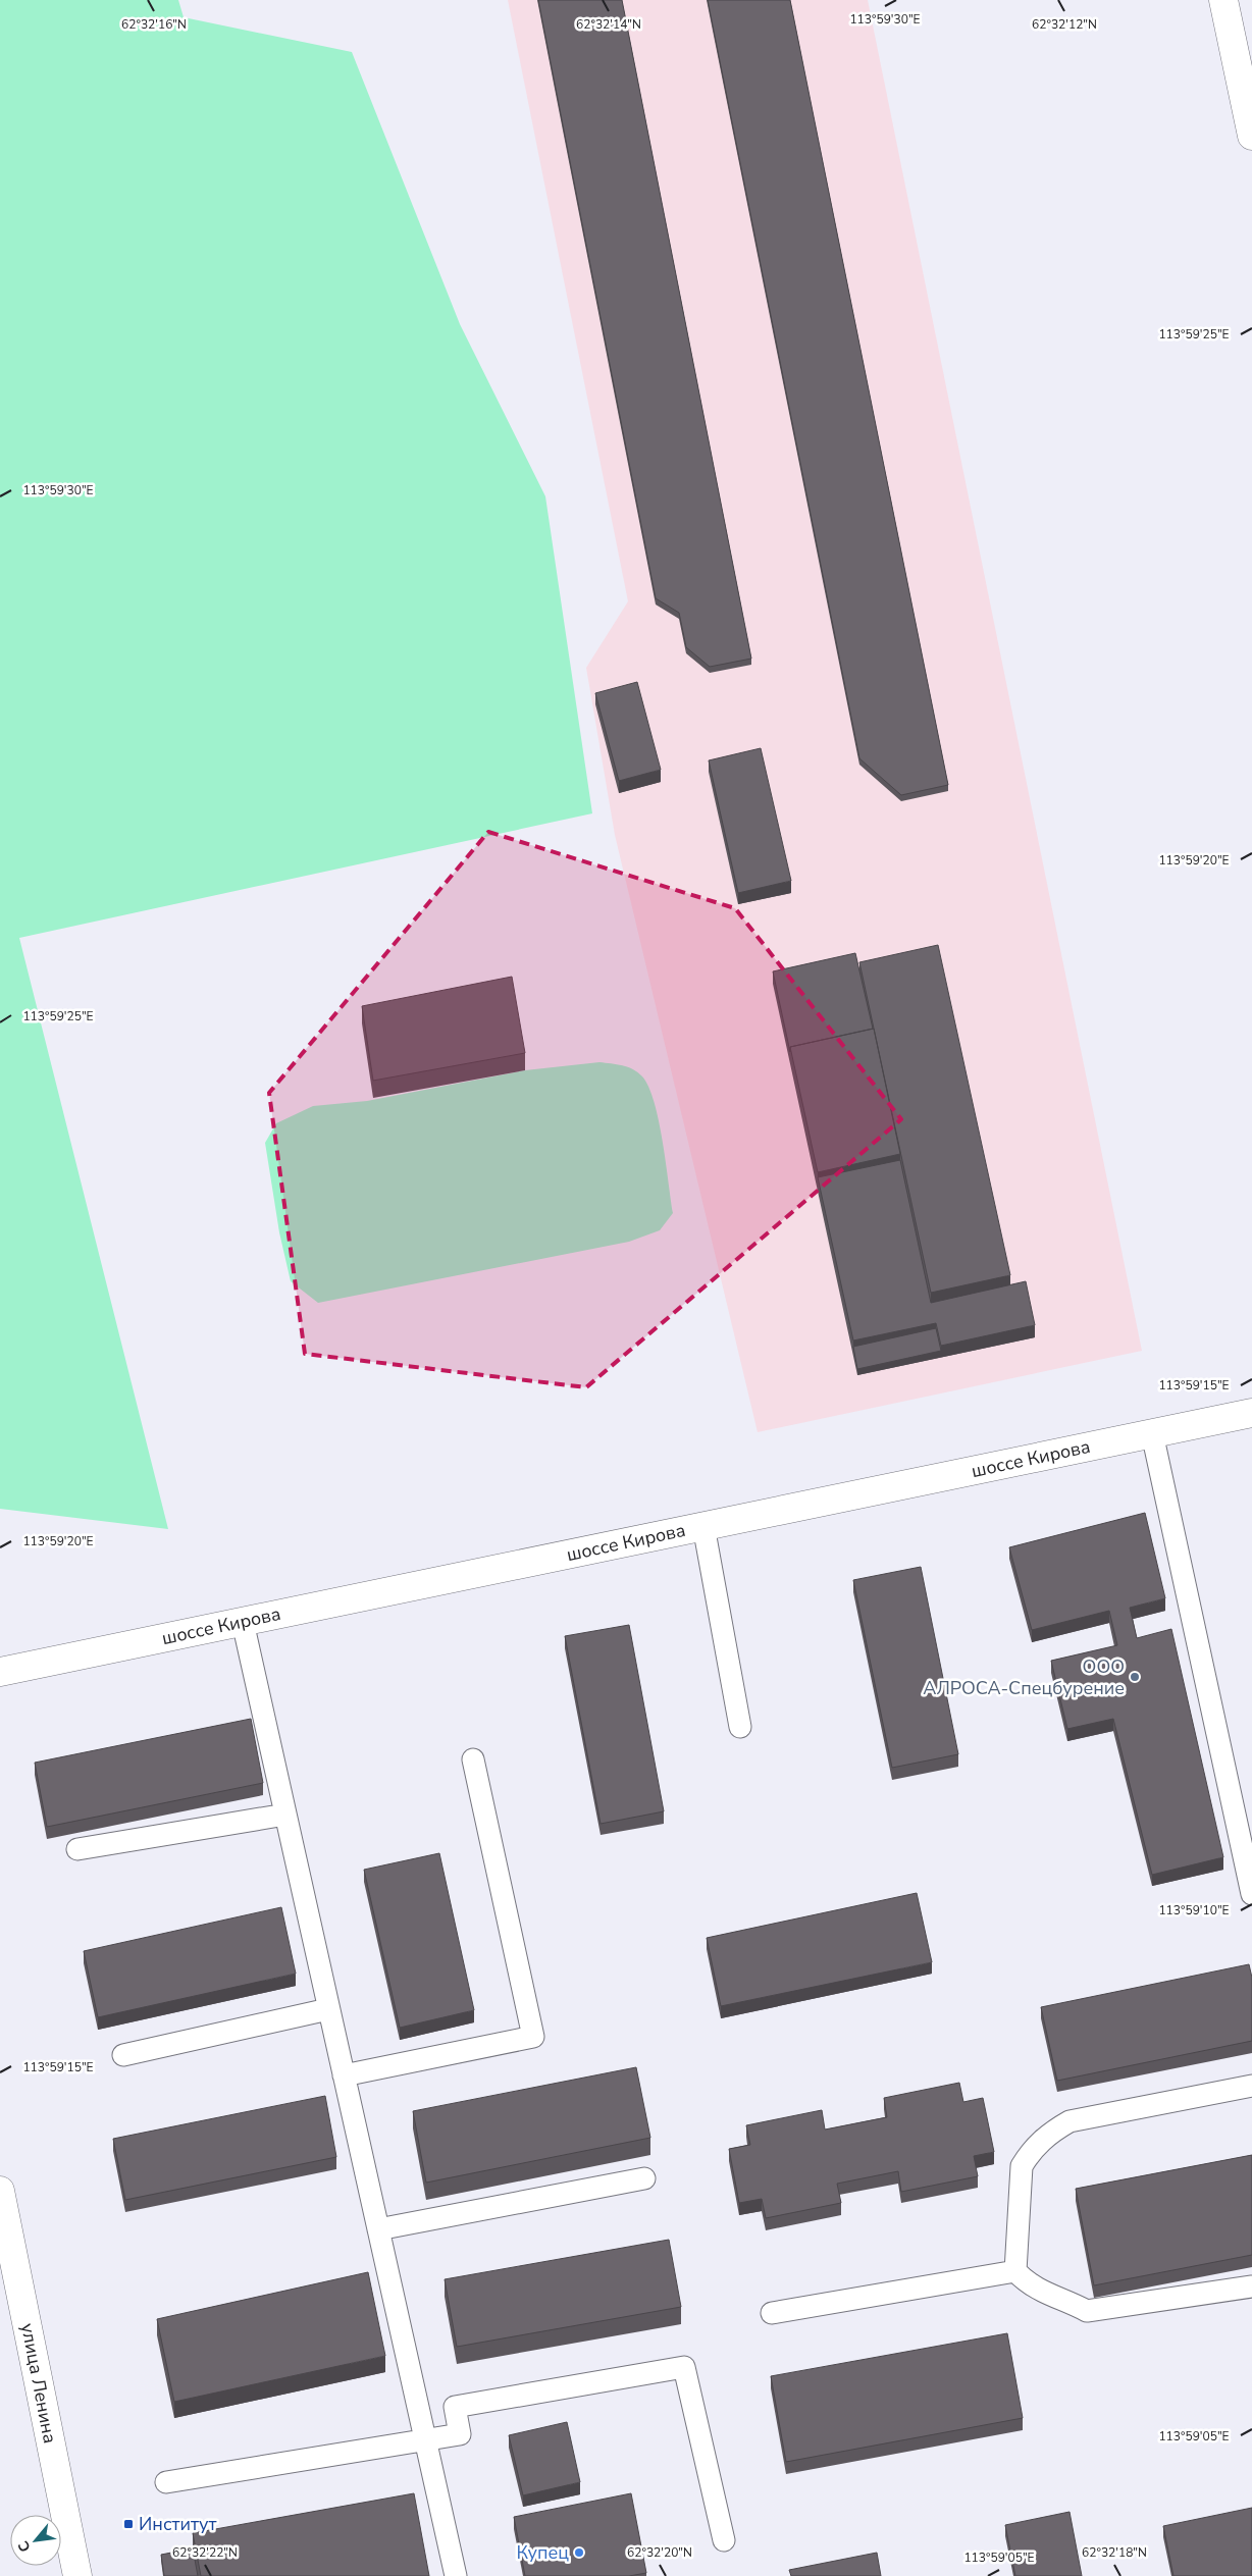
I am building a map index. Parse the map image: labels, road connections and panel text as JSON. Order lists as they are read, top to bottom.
{
  "streets": {
    "main road": ["шоссе Кирова", "улица Ленина"]
  },
  "places": {
    "other": ["ООО АЛРОСА-Спецбурение", "Купец"],
    "transit": ["Институт"]
  },
  "north": "bottom left",
  "coordinates": [
    "113°59'30\"E",
    "62°32'14\"N",
    "62°32'16\"N",
    "62°32'12\"N",
    "113°59'25\"E",
    "113°59'20\"E",
    "113°59'15\"E",
    "113°59'10\"E",
    "113°59'05\"E",
    "62°32'22\"N",
    "62°32'20\"N",
    "62°32'18\"N"
  ]
}
